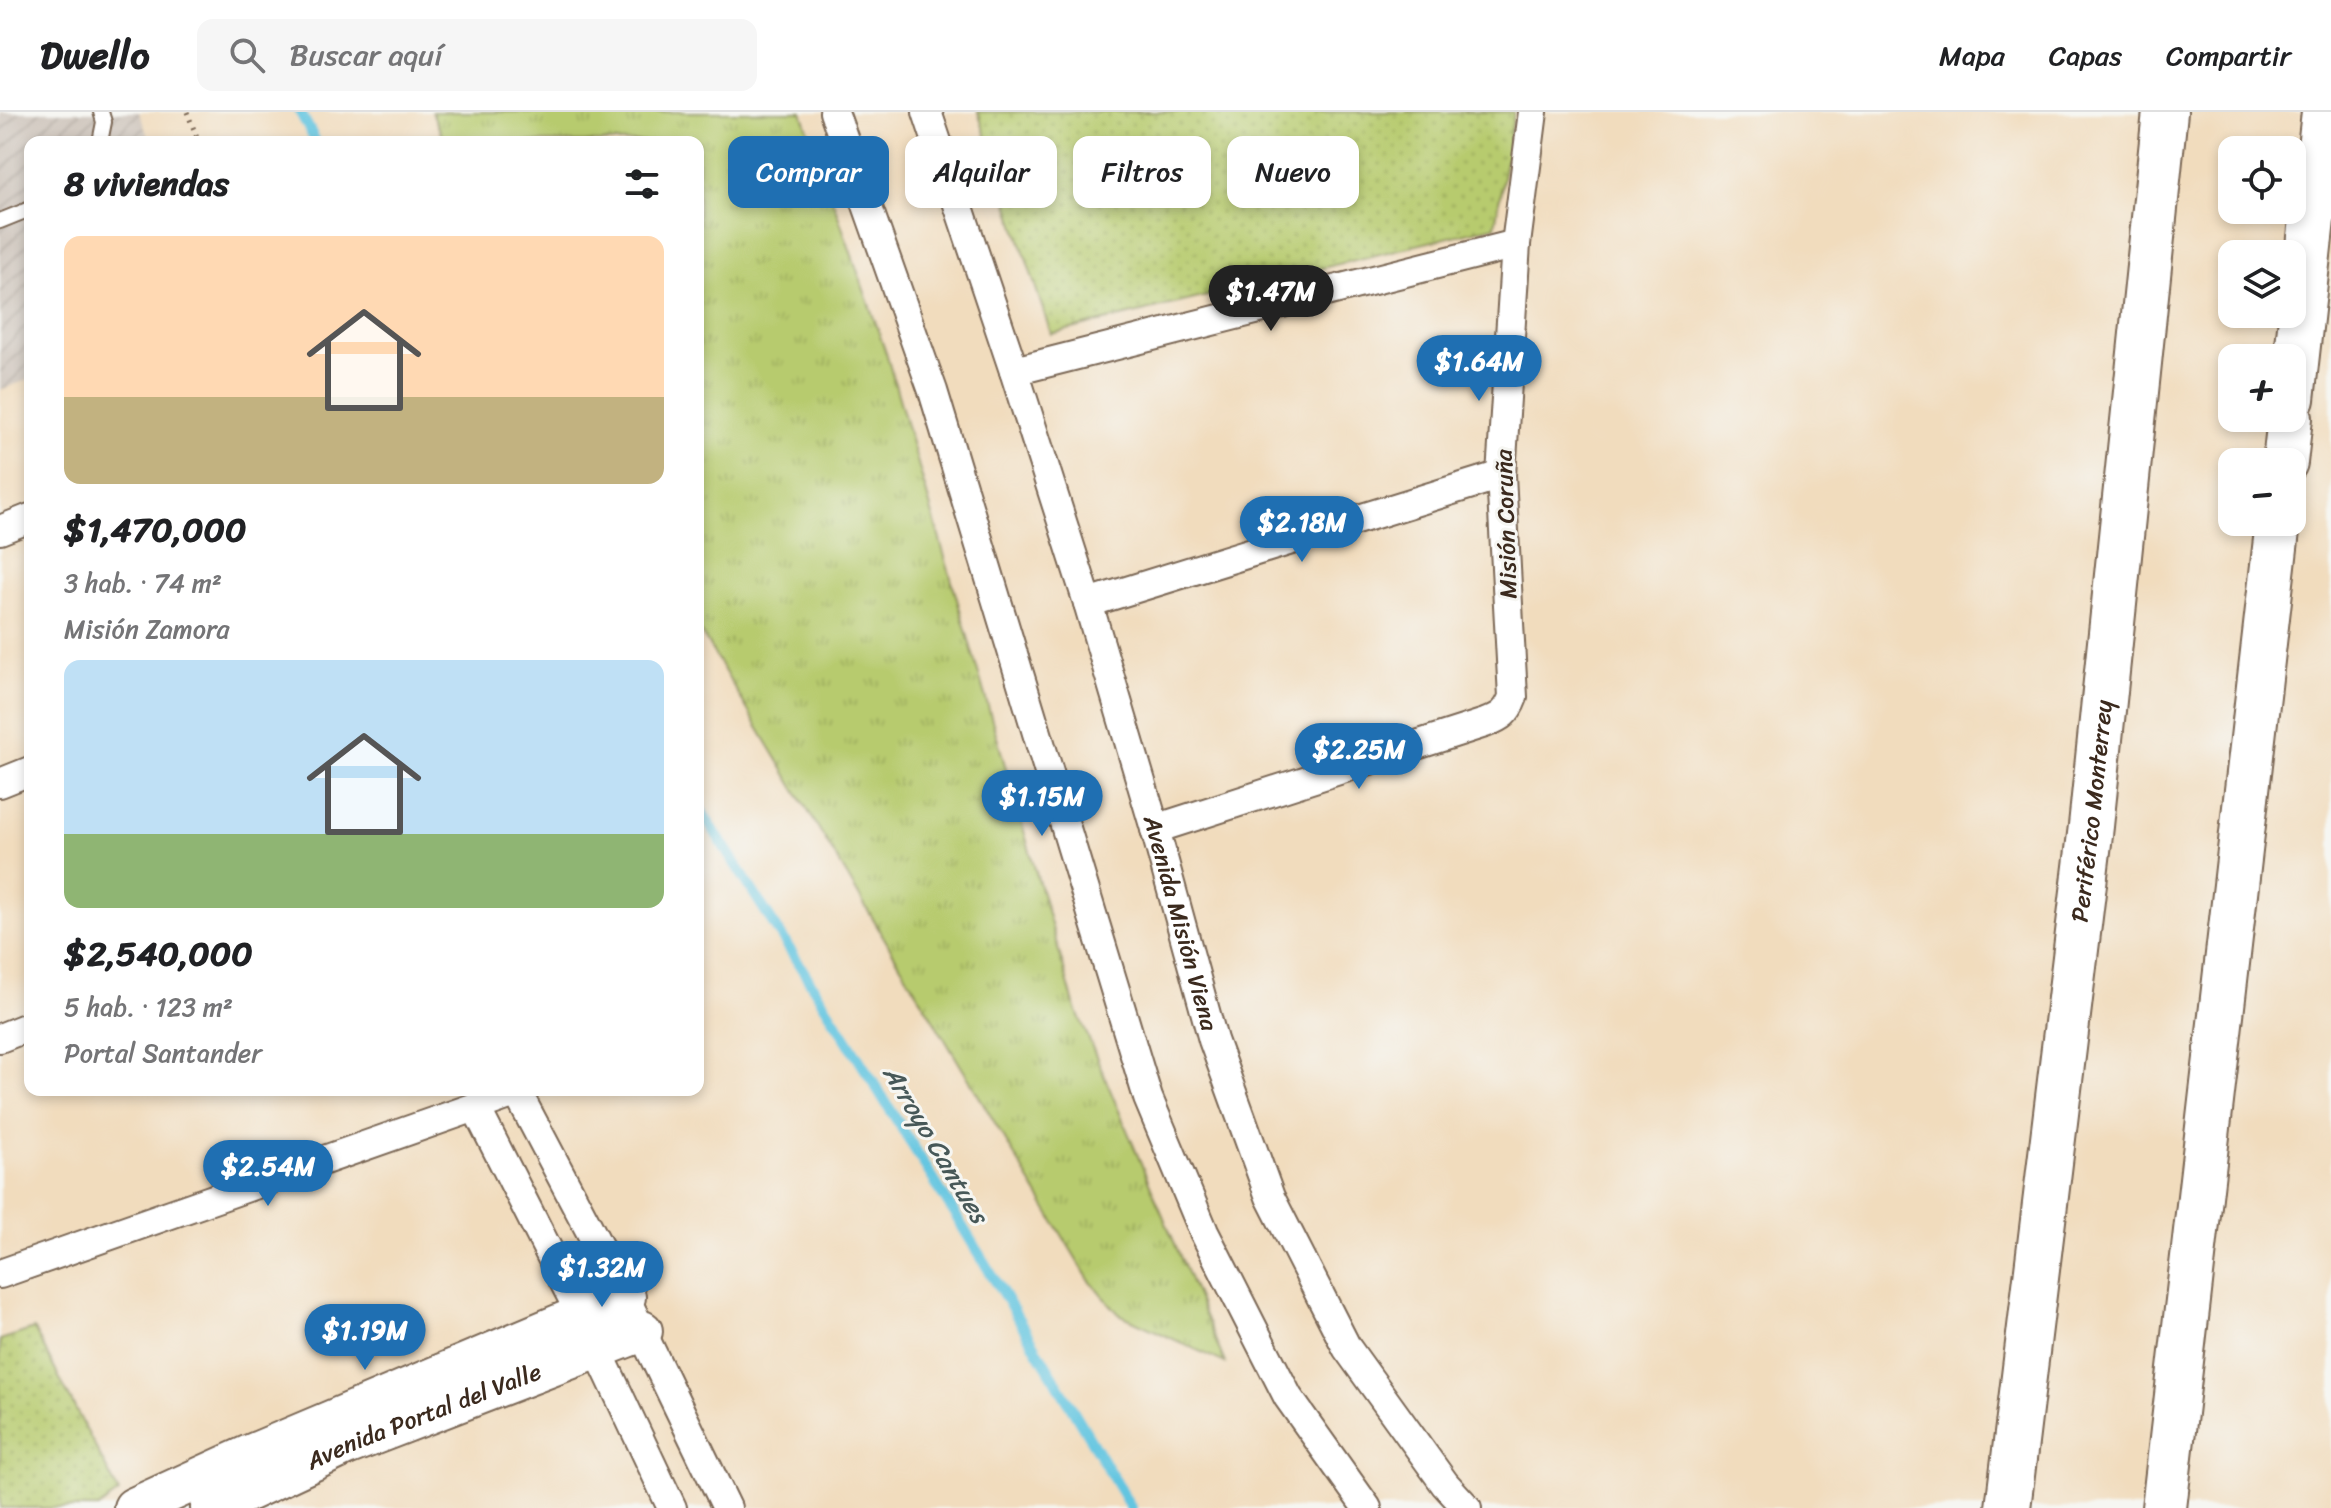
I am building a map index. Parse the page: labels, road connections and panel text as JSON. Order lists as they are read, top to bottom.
{
  "streets": {
    "highway": ["Periférico Monterrey"],
    "street": ["Misión Coruña", "Avenida Misión Viena", "Avenida Portal del Valle"]
  },
  "crossings": [
    ["Misión Coruña", "Avenida Misión Viena"]
  ],
  "water": ["Arroyo Cantues"],
  "page": {
    "header": "Dwello",
    "search": "Buscar aquí",
    "nav": ["Mapa", "Capas", "Compartir"],
    "map_buttons": ["+", "−"],
    "chip": [
      "Comprar",
      "Alquilar",
      "Filtros",
      "Nuevo"
    ],
    "heading": "8 viviendas",
    "list": [
      {
        "name": "$1,470,000",
        "note": "3 hab. · 74 m² · Misión Zamora"
      },
      {
        "name": "$2,540,000",
        "note": "5 hab. · 123 m² · Portal Santander"
      }
    ],
    "price": [
      "$1.47M",
      "$1.64M",
      "$2.18M",
      "$2.25M",
      "$1.15M",
      "$2.54M",
      "$1.32M",
      "$1.19M"
    ]
  }
}
